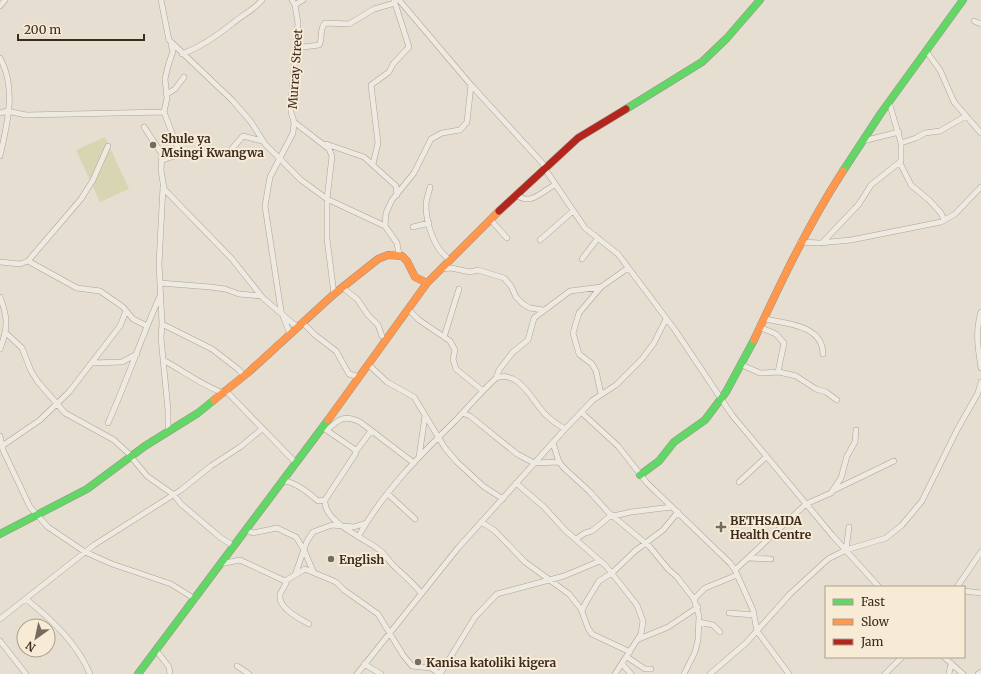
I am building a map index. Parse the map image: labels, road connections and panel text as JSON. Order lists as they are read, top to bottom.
{
  "streets": {
    "street": ["Murray Street"]
  },
  "places": {
    "other": ["Shule ya Msingi Kwangwa", "English", "Kanisa katoliki kigera"],
    "health": ["BETHSAIDA Health Centre"]
  },
  "legend": ["Fast", "Slow", "Jam"],
  "scale_bar": "200 m",
  "north": "bottom left"
}
